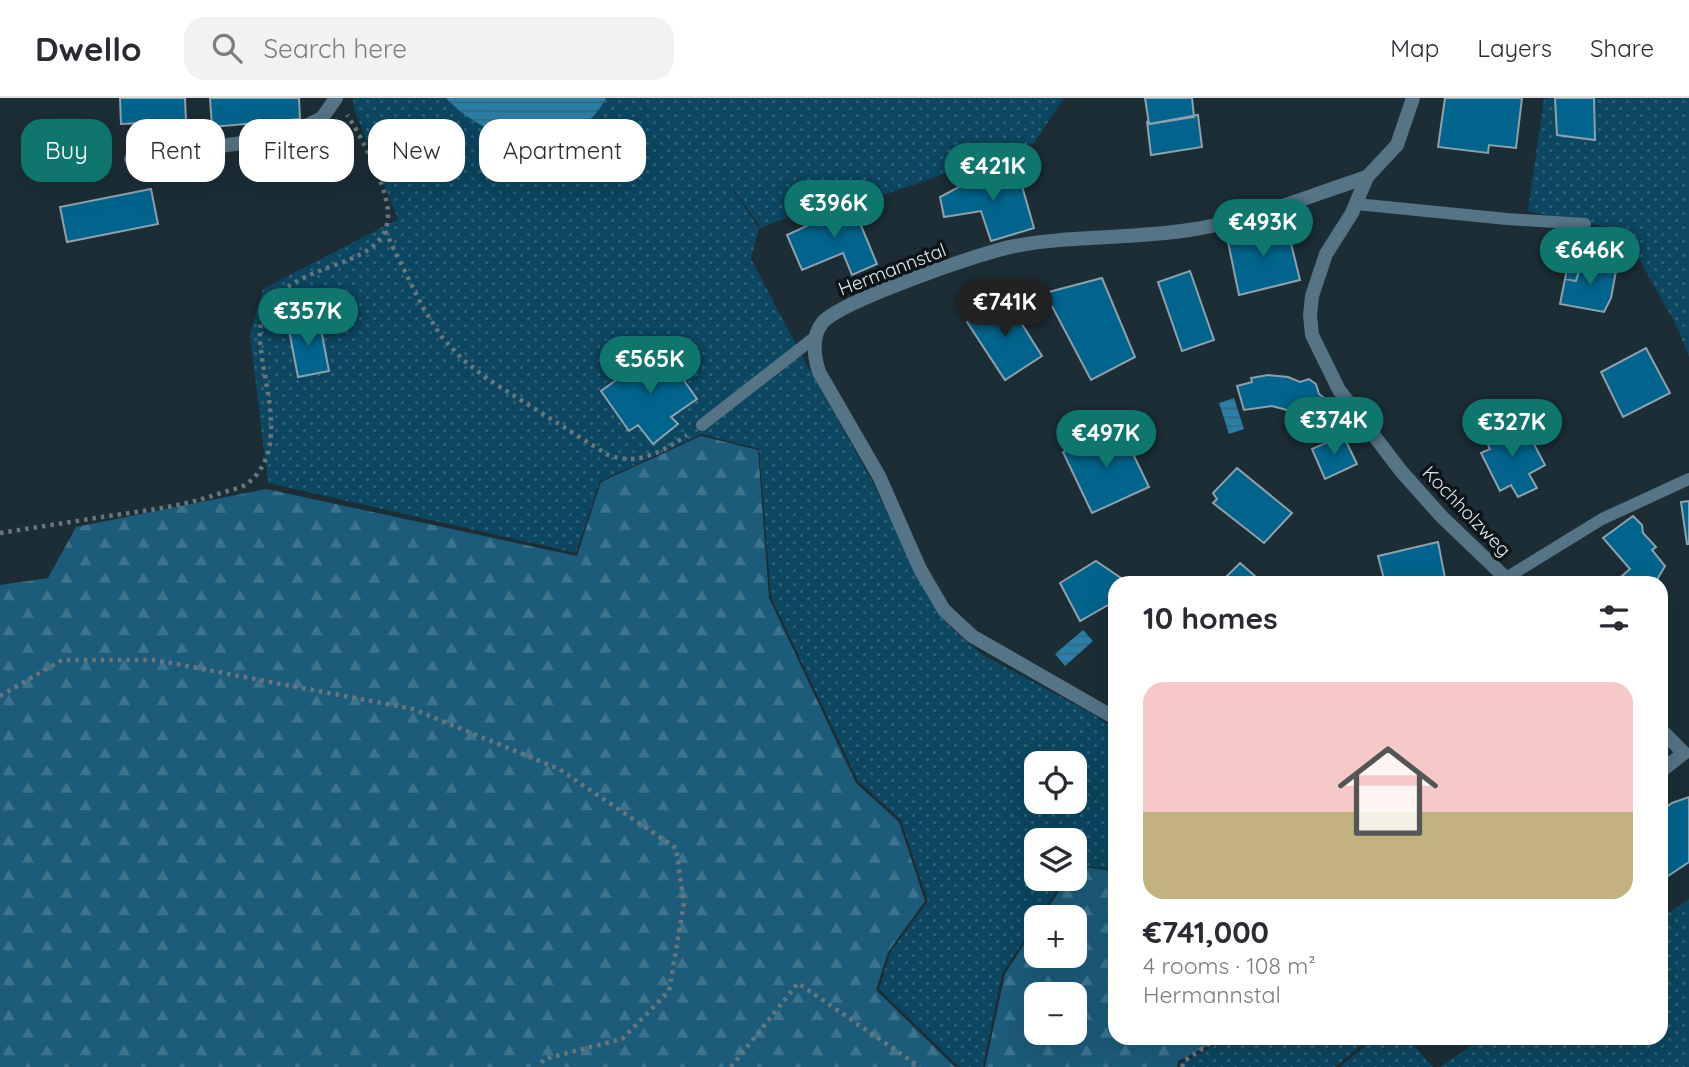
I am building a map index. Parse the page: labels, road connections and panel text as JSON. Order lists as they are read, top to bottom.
{
  "streets": {
    "street": ["Hermannstal", "Kochholzweg"]
  },
  "crossings": [
    ["Hermannstal", "Kochholzweg"]
  ],
  "page": {
    "header": "Dwello",
    "search": "Search here",
    "nav": ["Map", "Layers", "Share"],
    "chip": [
      "Buy",
      "Rent",
      "Filters",
      "New",
      "Apartment"
    ],
    "price": [
      "€421K",
      "€396K",
      "€493K",
      "€646K",
      "€741K",
      "€357K",
      "€565K",
      "€374K",
      "€327K",
      "€497K"
    ],
    "heading": "10 homes",
    "list": [
      {
        "name": "€741,000",
        "note": "4 rooms · 108 m² · Hermannstal"
      }
    ],
    "map_buttons": ["+", "−"]
  }
}
